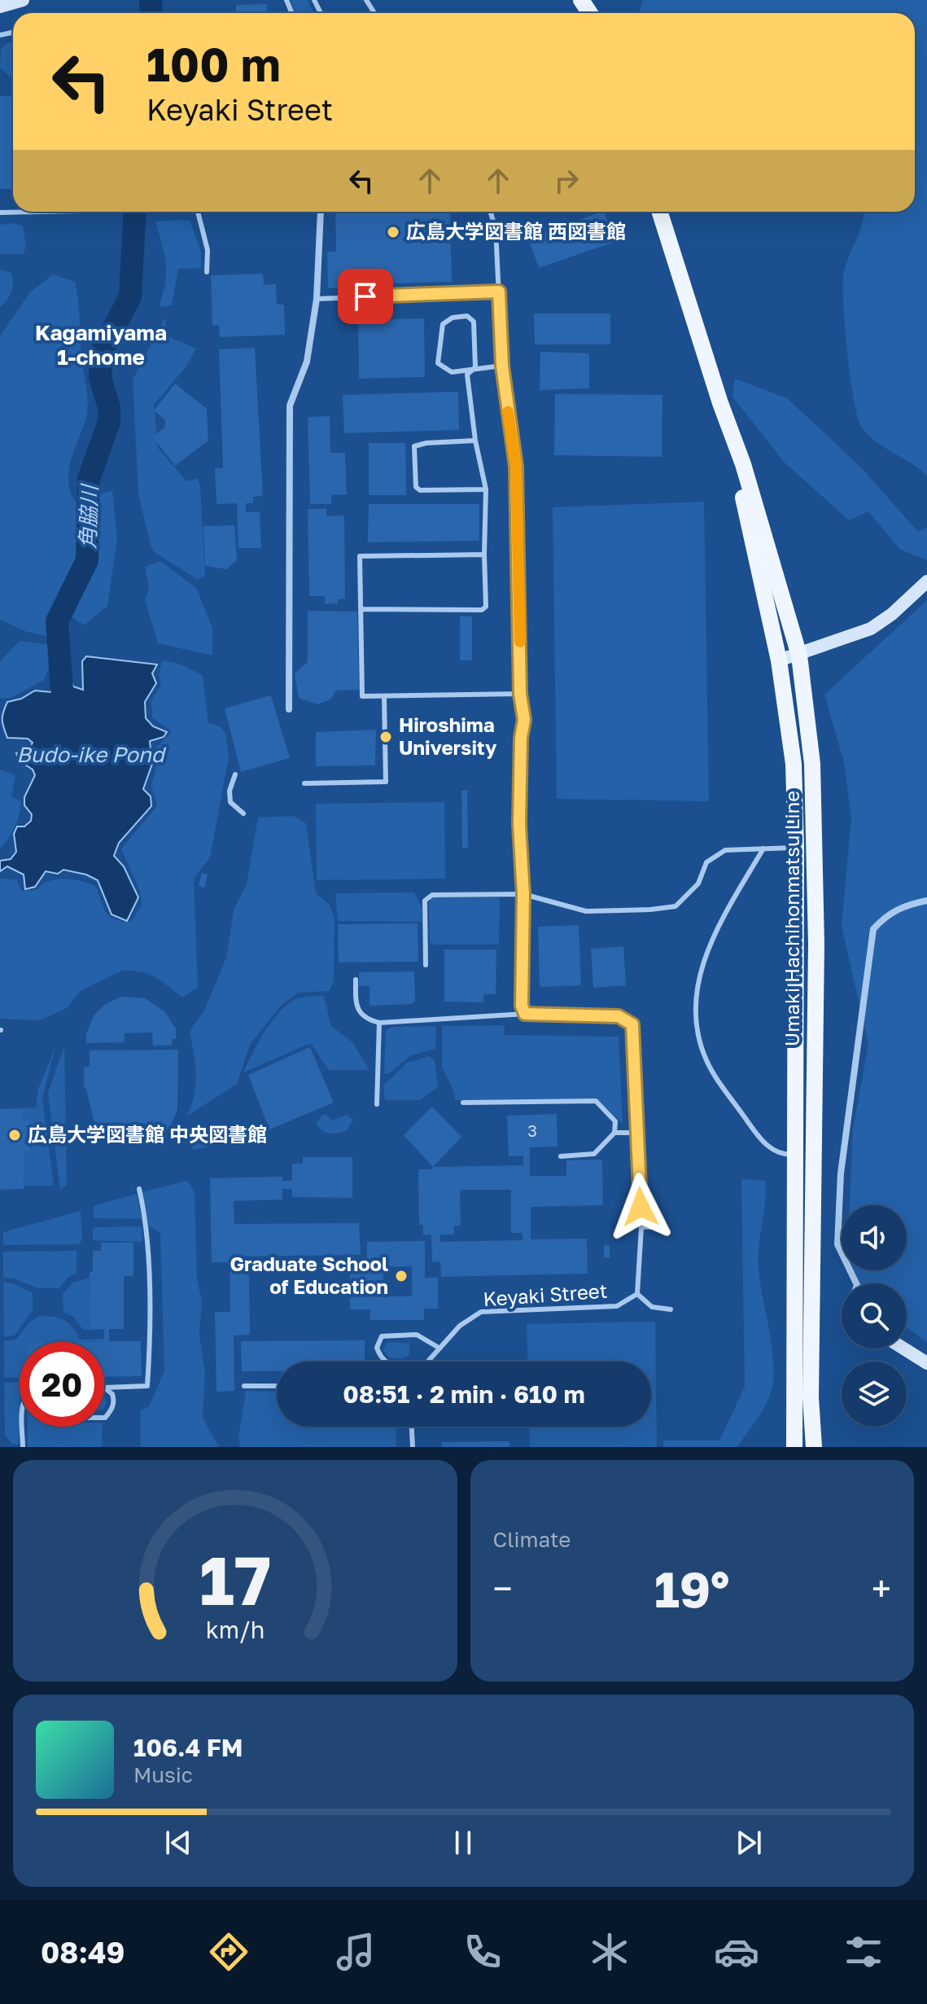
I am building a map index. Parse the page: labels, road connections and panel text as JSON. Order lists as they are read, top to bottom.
{
  "streets": {
    "main road": ["Umaki Hachihonmatsu Line"],
    "lane": ["Keyaki Street"]
  },
  "districts": ["Kagamiyama 1-chome"],
  "water": ["角脇川", "Budo-ike Pond"],
  "places": [
    "広島大学図書館 西図書館",
    "Hiroshima University",
    "広島大学図書館 中央図書館",
    "Graduate School of Education"
  ],
  "house_numbers": ["3"],
  "page": {
    "turn": ["100 m", "Keyaki Street"],
    "limit": "20",
    "trip": "08:51 · 2 min · 610 m",
    "tile": "Climate",
    "heat": ["−", "19°", "+"],
    "song": ["106.4 FM", "Music"],
    "tabs": "08:49",
    "gauge": ["17", "km/h"]
  }
}
